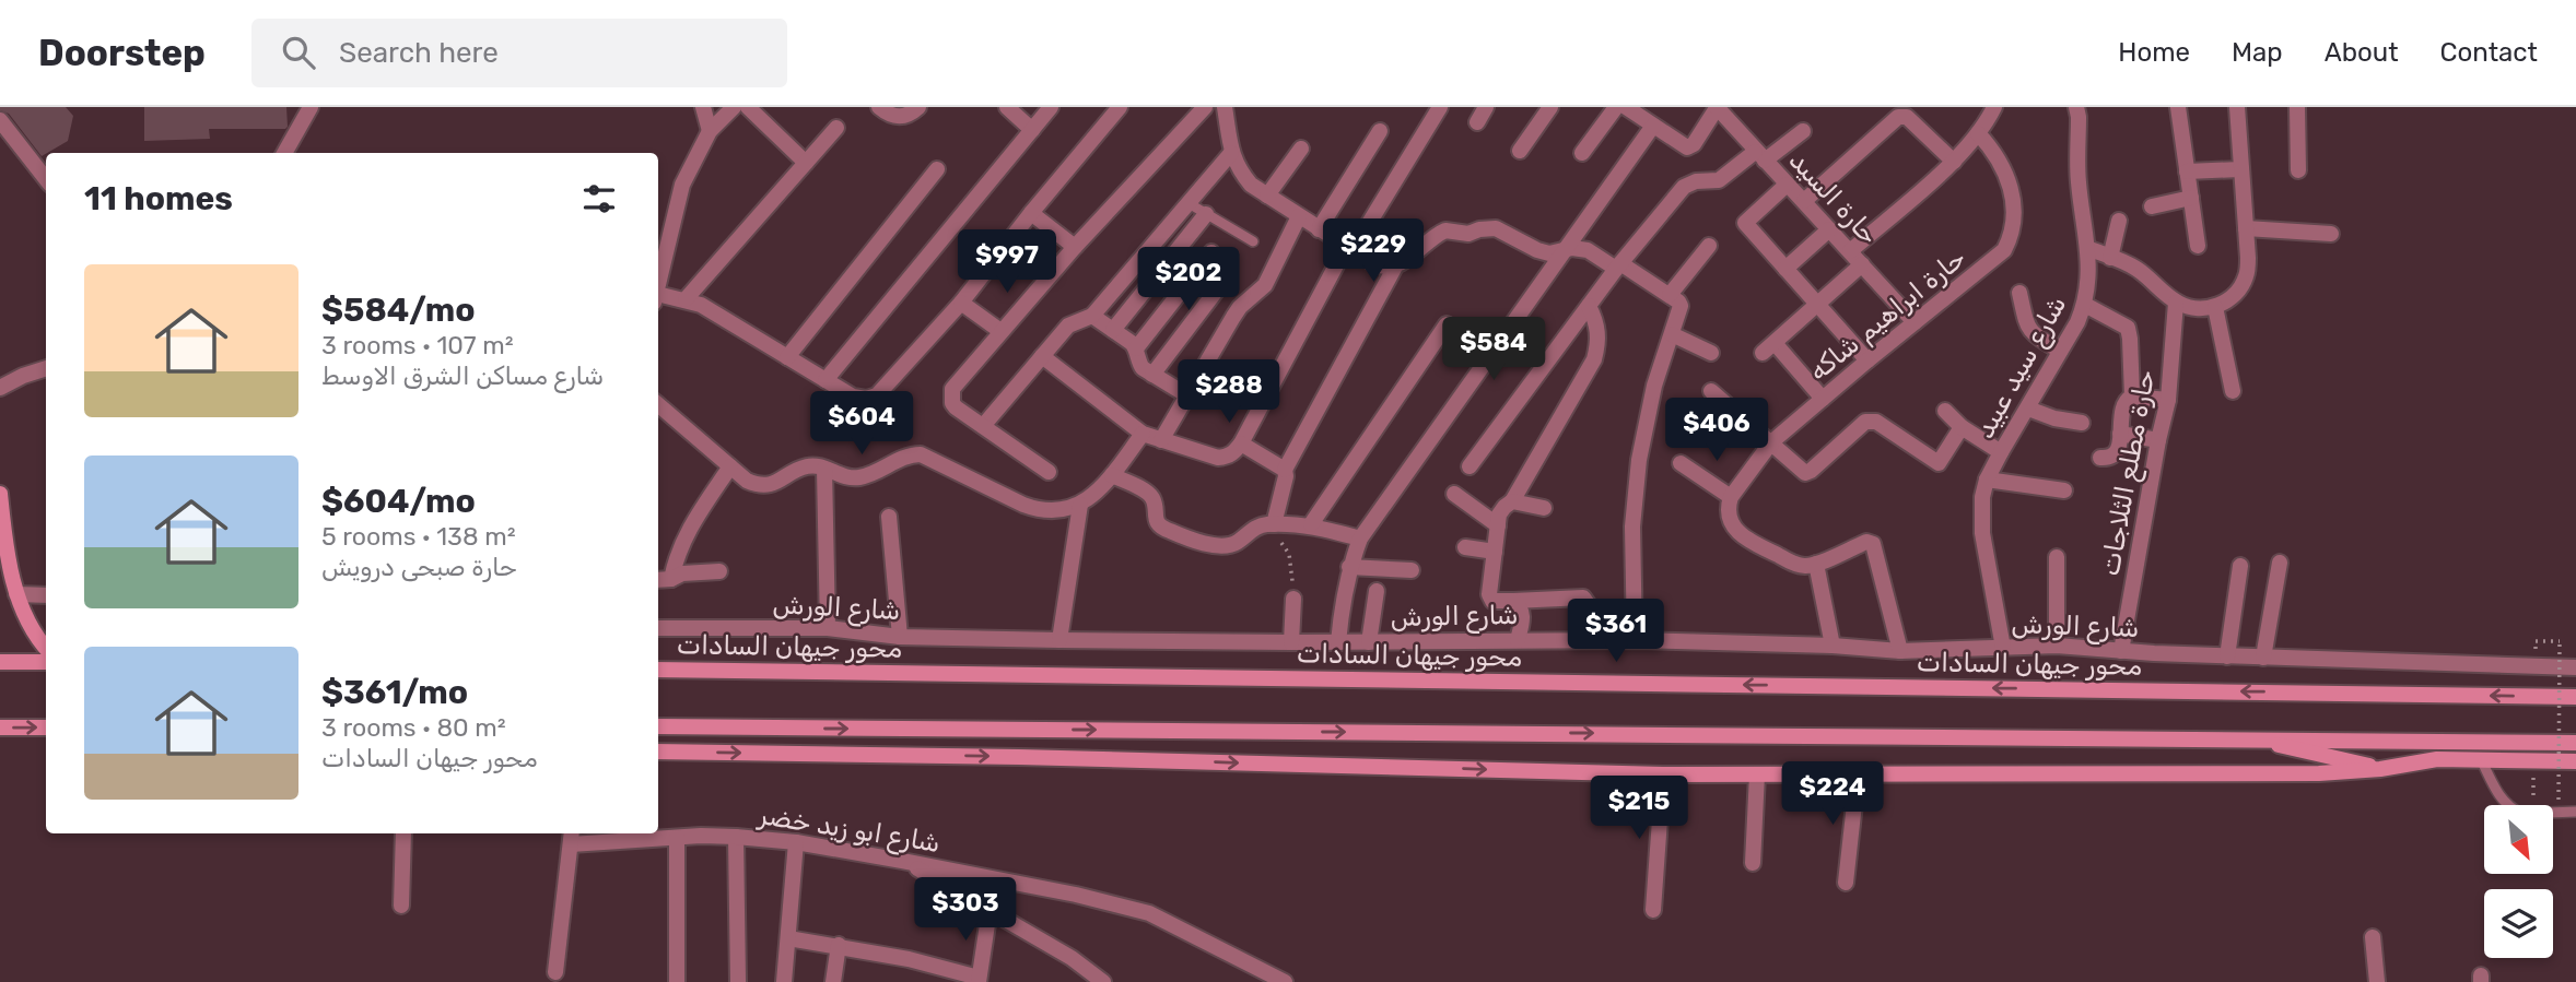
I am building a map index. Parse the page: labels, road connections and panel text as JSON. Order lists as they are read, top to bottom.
{
  "streets": {
    "main road": ["محور جيهان السادات"],
    "street": [
      "حارة السيد",
      "حارة ابراهيم شاكه",
      "شارع سيد عبيد",
      "حارة مطلع الثلاجات",
      "شارع الورش",
      "شارع ابو زيد خضر"
    ]
  },
  "crossings": [
    ["حارة السيد", "حارة ابراهيم شاكه"],
    ["شارع سيد عبيد", "شارع الورش"],
    ["حارة مطلع الثلاجات", "شارع الورش"]
  ],
  "north": "bottom right",
  "page": {
    "header": "Doorstep",
    "search": "Search here",
    "nav": [
      "Home",
      "Map",
      "About",
      "Contact"
    ],
    "heading": "11 homes",
    "price": [
      "$229",
      "$997",
      "$202",
      "$584",
      "$288",
      "$604",
      "$406",
      "$361",
      "$224",
      "$215",
      "$303"
    ],
    "list": [
      {
        "name": "$584/mo",
        "note": "3 rooms · 107 m² · شارع مساكن الشرق الاوسط"
      },
      {
        "name": "$604/mo",
        "note": "5 rooms · 138 m² · حارة صبحى درويش"
      },
      {
        "name": "$361/mo",
        "note": "3 rooms · 80 m² · محور جيهان السادات"
      }
    ]
  }
}
